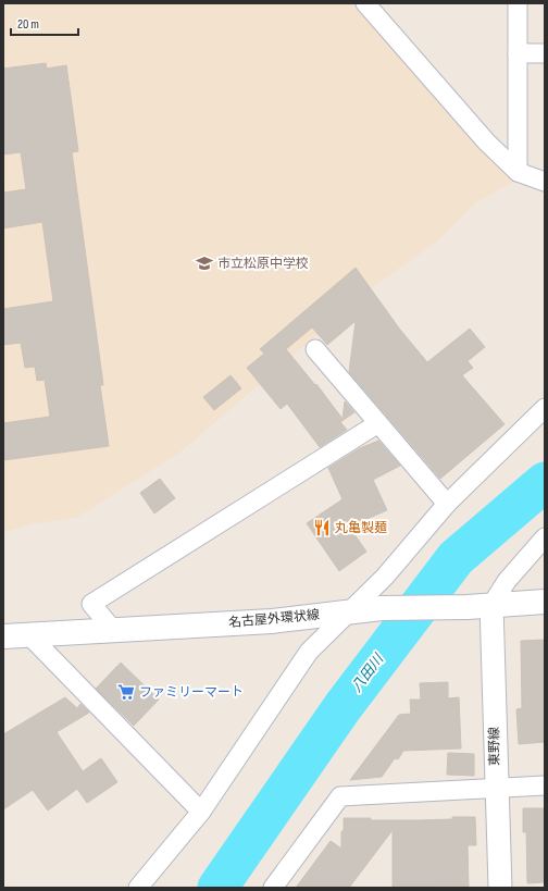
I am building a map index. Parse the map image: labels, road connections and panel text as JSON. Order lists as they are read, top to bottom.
{
  "streets": {
    "main road": ["名古屋外環状線"],
    "street": ["東野線"]
  },
  "crossings": [
    ["名古屋外環状線", "東野線"]
  ],
  "water": ["八田川"],
  "places": {
    "school or university": ["市立松原中学校"],
    "restaurant": ["丸亀製麺"],
    "supermarket": ["ファミリーマート"]
  },
  "scale_bar": "20 m"
}
